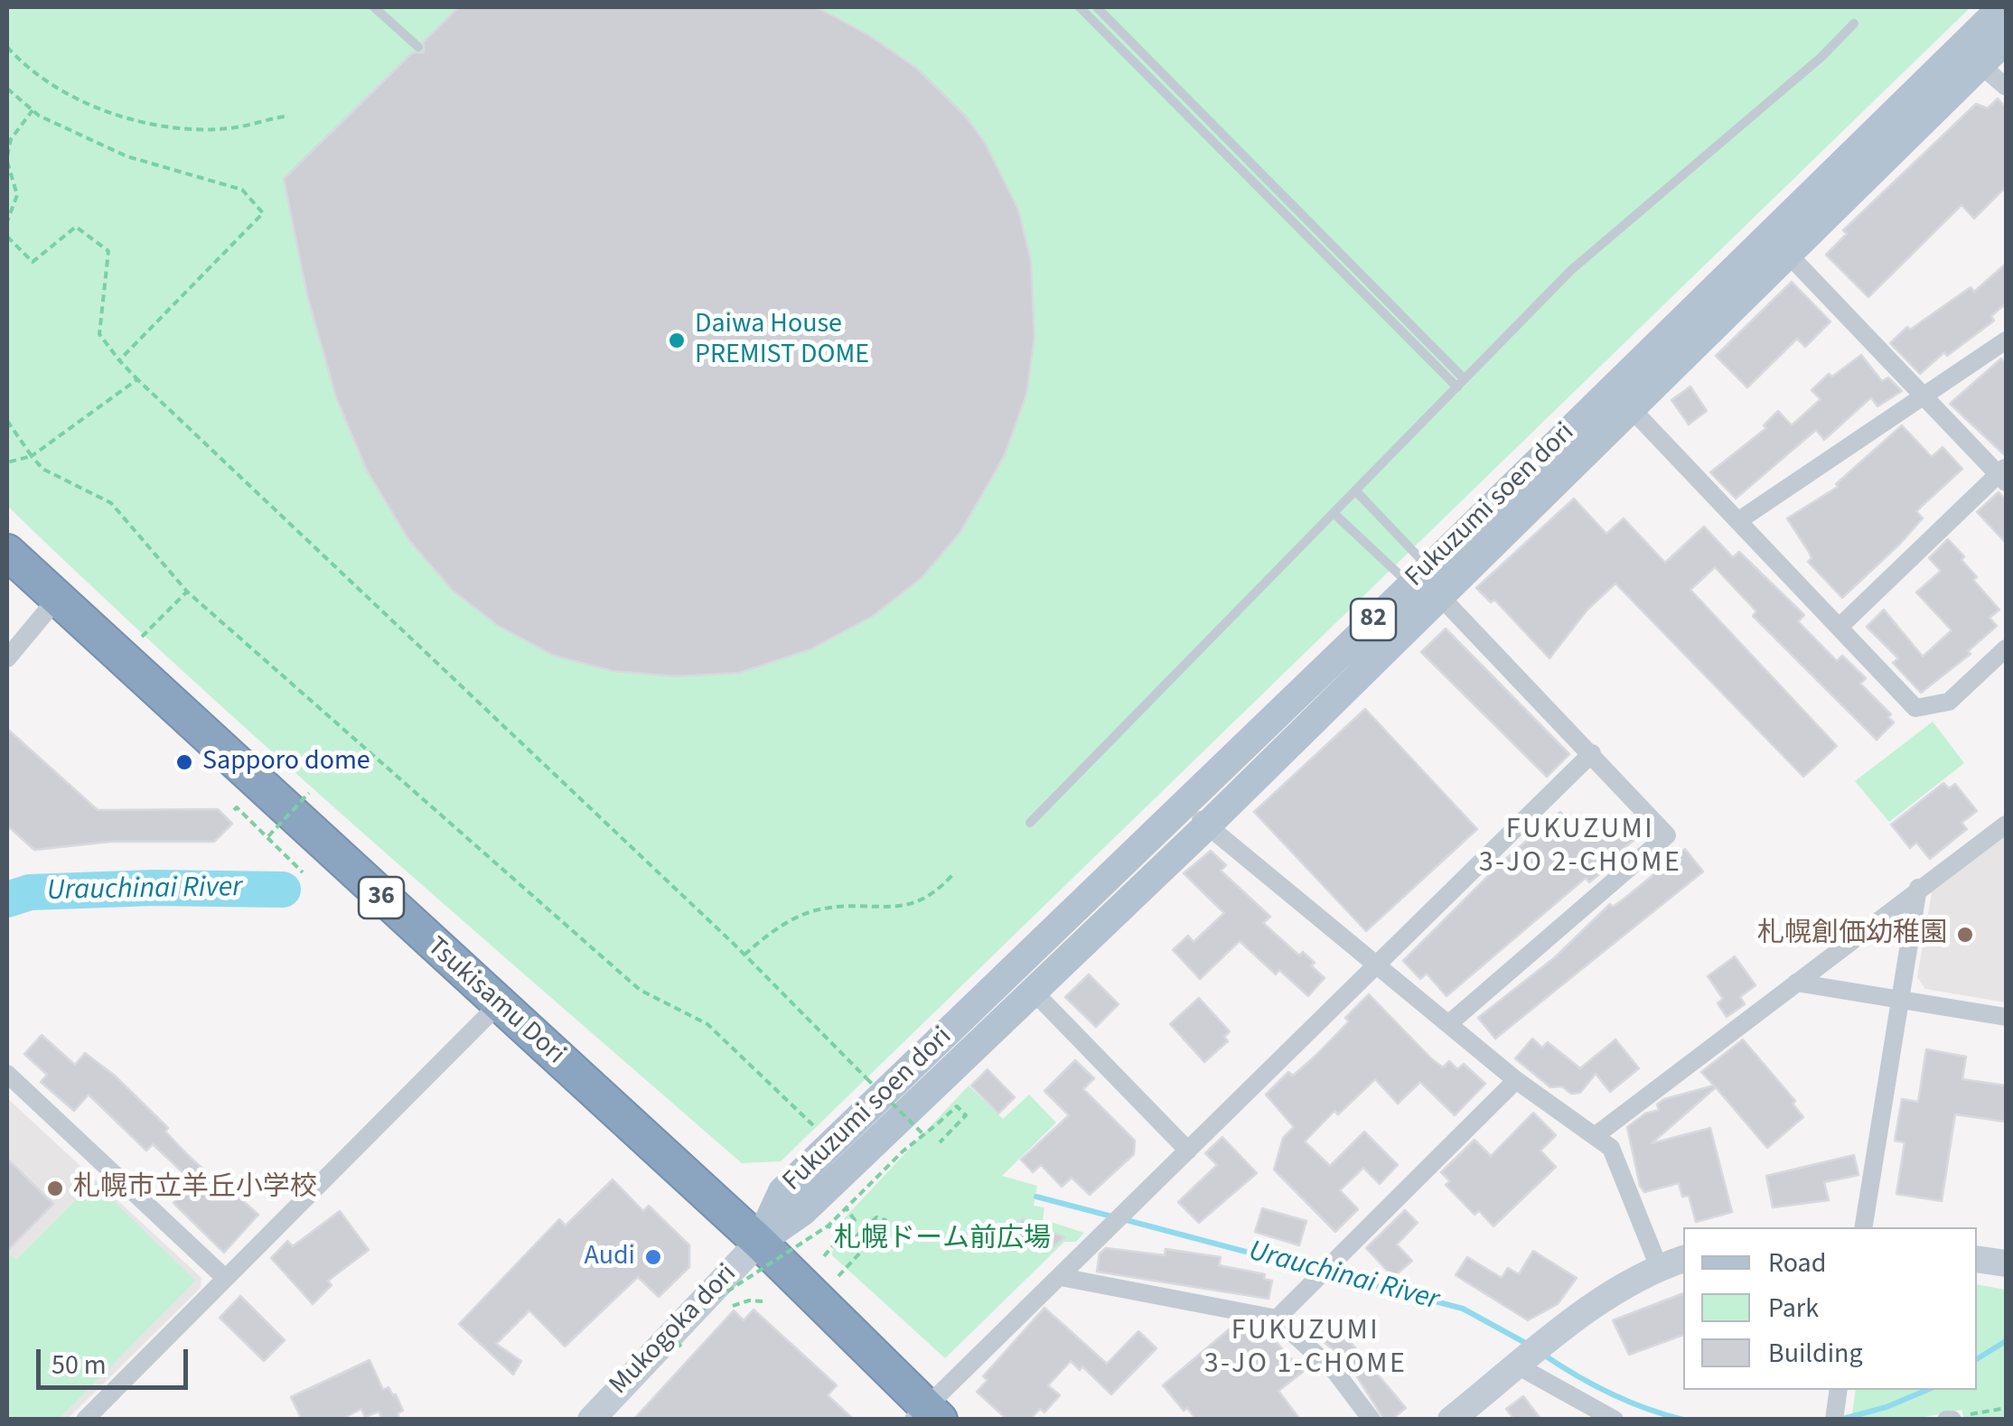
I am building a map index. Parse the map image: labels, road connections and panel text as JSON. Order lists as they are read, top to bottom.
{
  "streets": {
    "highway": ["36", "Tsukisamu Dori"],
    "main road": ["Fukuzumi soen dori", "82"],
    "street": ["Mukogoka dori"]
  },
  "crossings": [
    ["Fukuzumi soen dori", "Tsukisamu Dori"],
    ["Fukuzumi soen dori", "Mukogoka dori"],
    ["Tsukisamu Dori", "Mukogoka dori"]
  ],
  "districts": ["FUKUZUMI 3-JO 2-CHOME", "FUKUZUMI 3-JO 1-CHOME"],
  "water": ["Urauchinai River"],
  "parks": ["札幌ドーム前広場"],
  "places": [
    "Daiwa House PREMIST DOME",
    "Sapporo dome",
    "札幌創価幼稚園",
    "札幌市立羊丘小学校",
    "Audi"
  ],
  "legend": ["Road", "Park", "Building"],
  "scale_bar": "50 m"
}
